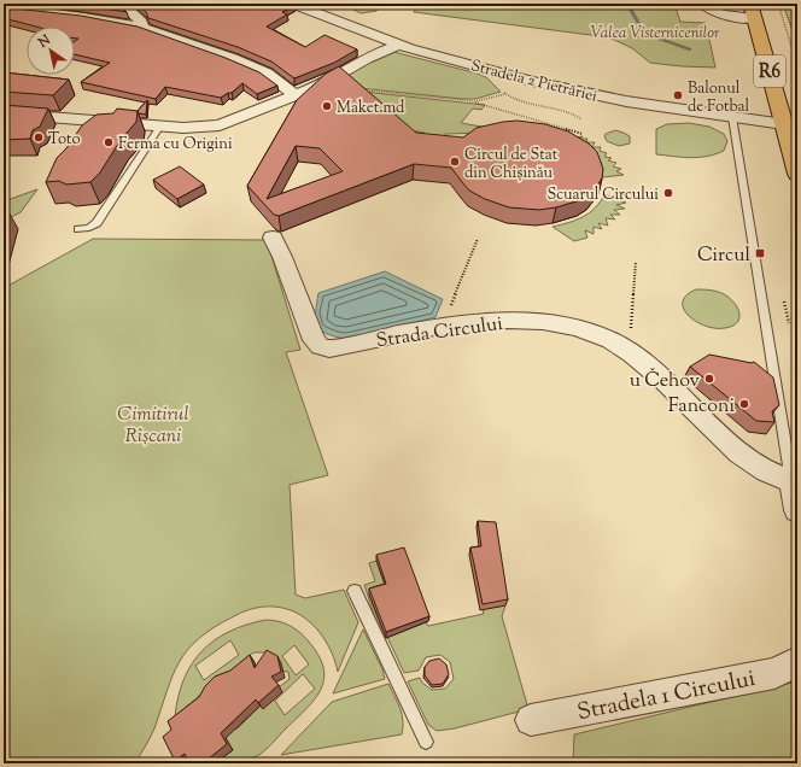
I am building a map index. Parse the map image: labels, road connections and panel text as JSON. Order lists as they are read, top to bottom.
{
  "streets": {
    "main road": ["R6"],
    "street": ["Stradela 2 Pietrăriei", "Strada Circului", "Stradela 1 Circului"]
  },
  "crossings": [
    ["R6", "Stradela 2 Pietrăriei"]
  ],
  "parks": ["Valea Visternicenilor", "Cimitirul Rîșcani"],
  "places": {
    "other": [
      "Balonul de Fotbal",
      "Maket.md",
      "Toto",
      "Ferma cu Origini",
      "Circul de Stat din Chișinău",
      "Scuarul Circului",
      "u Čehov",
      "Fanconi"
    ],
    "transit": ["Circul"]
  },
  "north": "top left"
}
